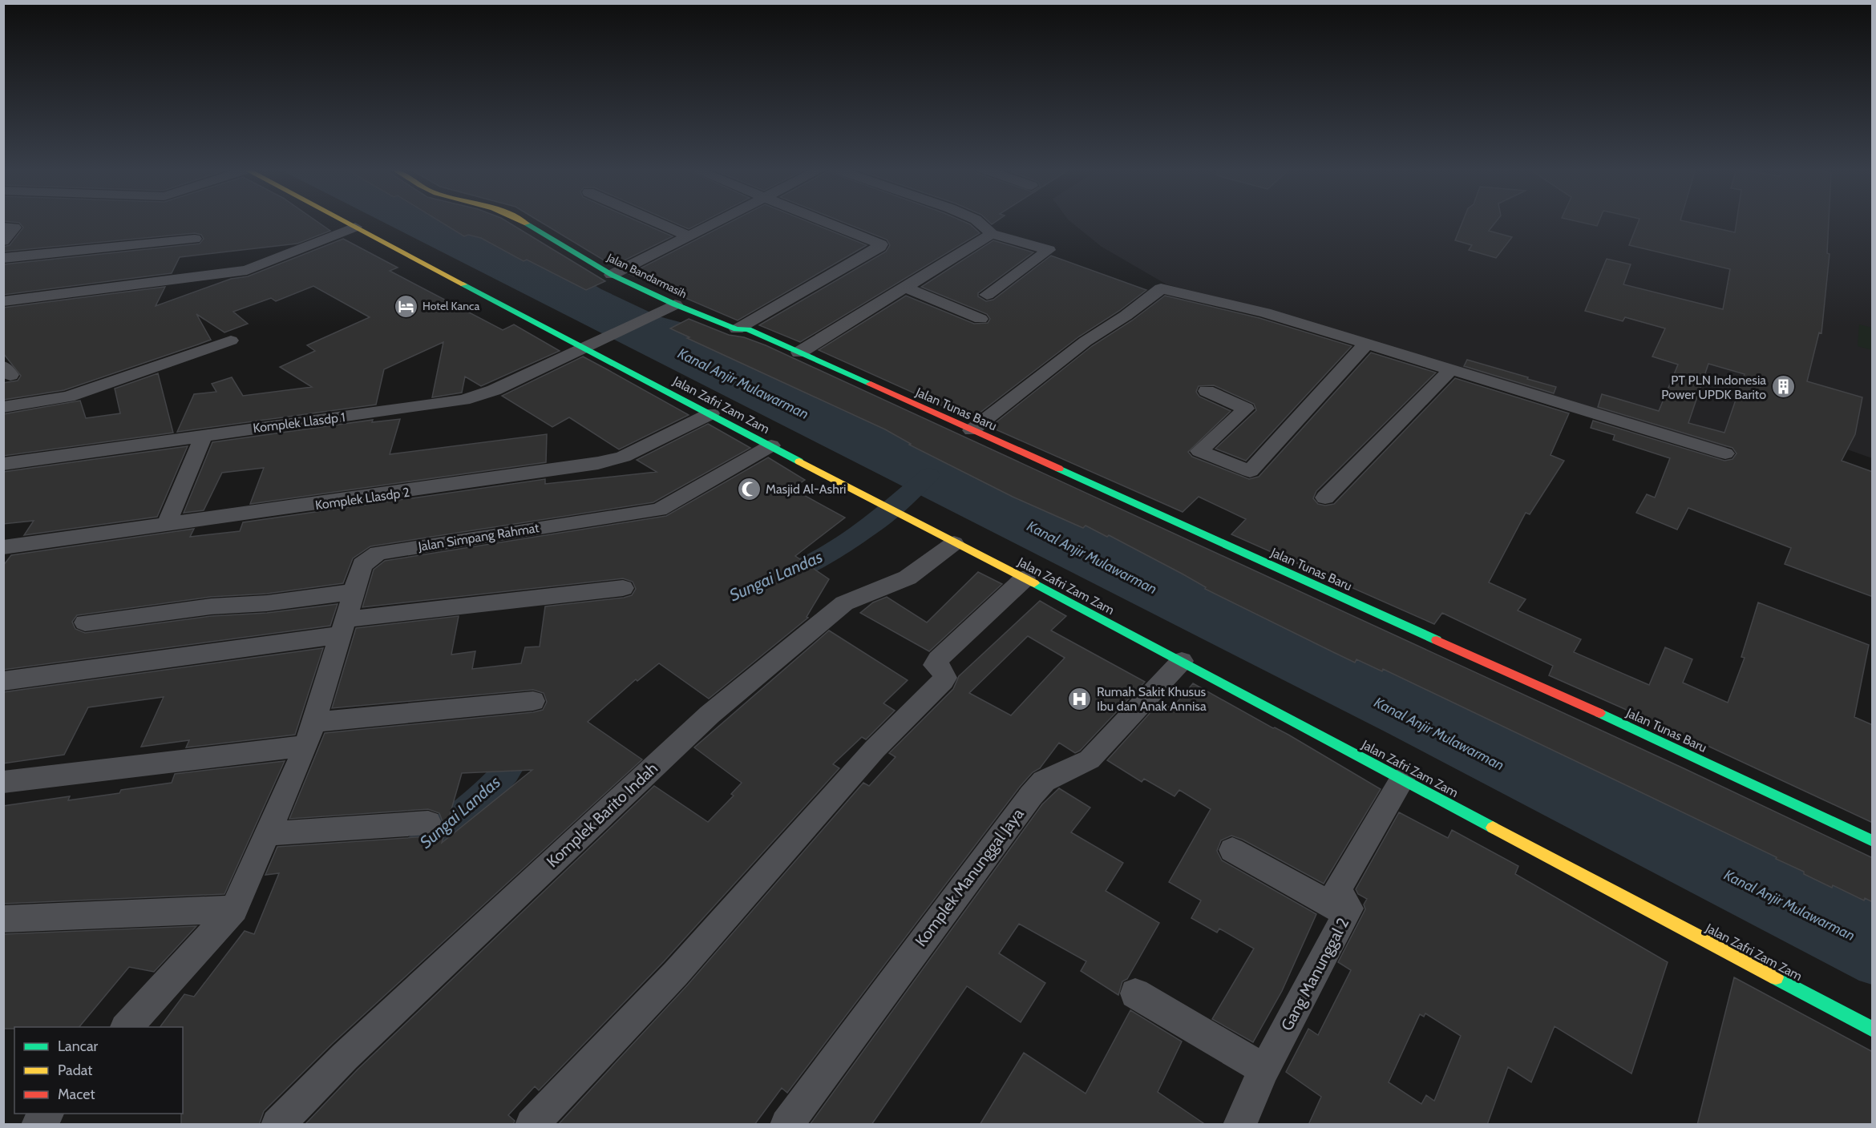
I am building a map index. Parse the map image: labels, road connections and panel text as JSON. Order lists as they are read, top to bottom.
{
  "streets": {
    "main road": ["Jalan Bandarmasih", "Jalan Zafri Zam Zam", "Jalan Tunas Baru"],
    "street": [
      "Komplek Llasdp 1",
      "Komplek Llasdp 2",
      "Jalan Simpang Rahmat",
      "Komplek Barito Indah",
      "Komplek Manunggal Jaya",
      "Gang Manunggal 2"
    ]
  },
  "crossings": [
    ["Jalan Bandarmasih", "Jalan Tunas Baru"],
    ["Jalan Bandarmasih", "Komplek Llasdp 1"],
    ["Jalan Zafri Zam Zam", "Komplek Llasdp 1"],
    ["Jalan Zafri Zam Zam", "Komplek Llasdp 2"],
    ["Jalan Zafri Zam Zam", "Jalan Simpang Rahmat"],
    ["Jalan Zafri Zam Zam", "Komplek Barito Indah"],
    ["Jalan Zafri Zam Zam", "Komplek Manunggal Jaya"],
    ["Jalan Zafri Zam Zam", "Gang Manunggal 2"]
  ],
  "water": ["Kanal Anjir Mulawarman", "Sungai Landas"],
  "places": {
    "hotel": ["Hotel Kanca"],
    "building": ["PT PLN Indonesia Power UPDK Barito"],
    "mosque": ["Masjid Al-Ashri"],
    "hospital": ["Rumah Sakit Khusus Ibu dan Anak Annisa"]
  },
  "legend": ["Lancar", "Padat", "Macet"]
}
